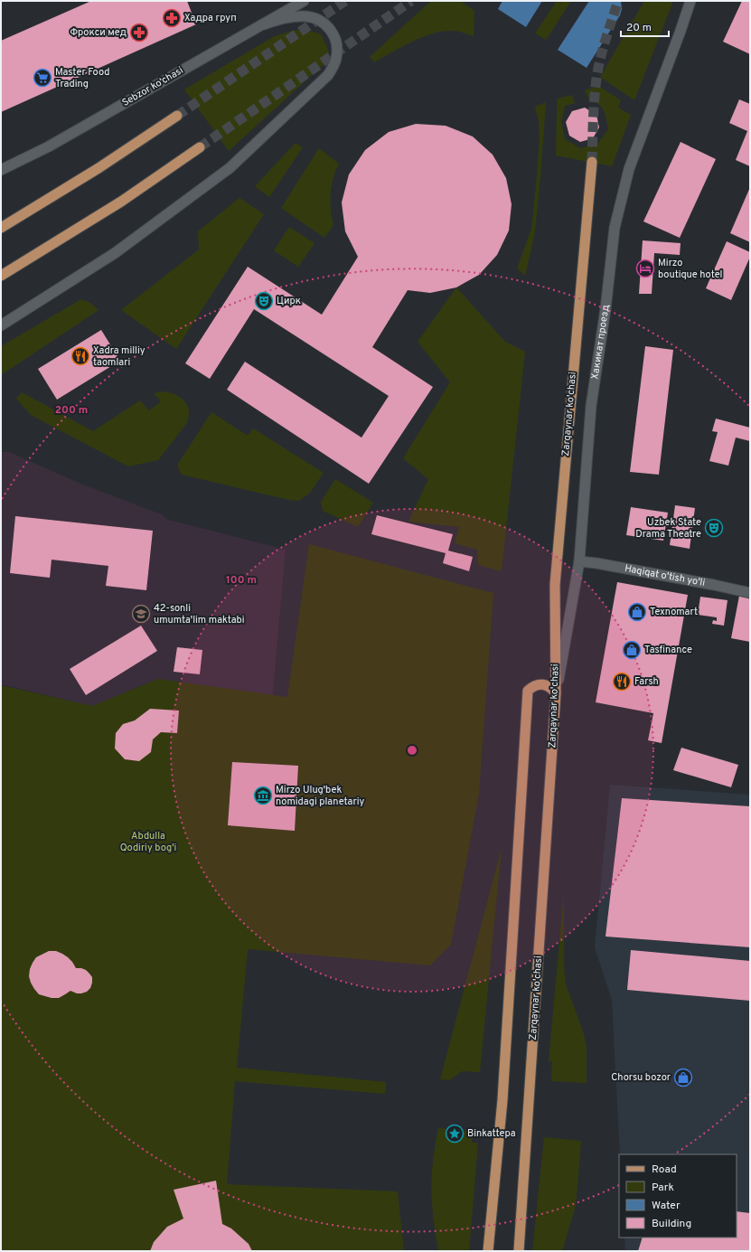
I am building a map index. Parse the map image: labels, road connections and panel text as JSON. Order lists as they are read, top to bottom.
{
  "streets": {
    "main road": ["Zarqaynar ko'chasi"],
    "street": ["Sebzor ko‘chasi", "Хакикат проезд", "Haqiqat o'tish yo'li"]
  },
  "crossings": [
    ["Хакикат проезд", "Zarqaynar ko'chasi"],
    ["Хакикат проезд", "Haqiqat o'tish yo'li"]
  ],
  "parks": ["Abdulla Qodiriy bog'i"],
  "places": {
    "pharmacy": ["Хадра груп", "Фрокси мед"],
    "supermarket": ["Master Food Trading"],
    "hotel": ["Mirzo boutique hotel"],
    "theatre": ["Цирк", "Uzbek State Drama Theatre"],
    "restaurant": ["Xadra milliy taomlari", "Farsh"],
    "shop": ["Texnomart", "Tasfinance", "Chorsu bozor"],
    "school or university": ["42-sonli umumta'lim maktabi"],
    "museum": ["Mirzo Ulug'bek nomidagi planetariy"],
    "place": ["Binkattepa"]
  },
  "legend": [
    "Road",
    "Park",
    "Water",
    "Building"
  ],
  "scale_bar": "20 m",
  "rings": ["200 m", "100 m"]
}
